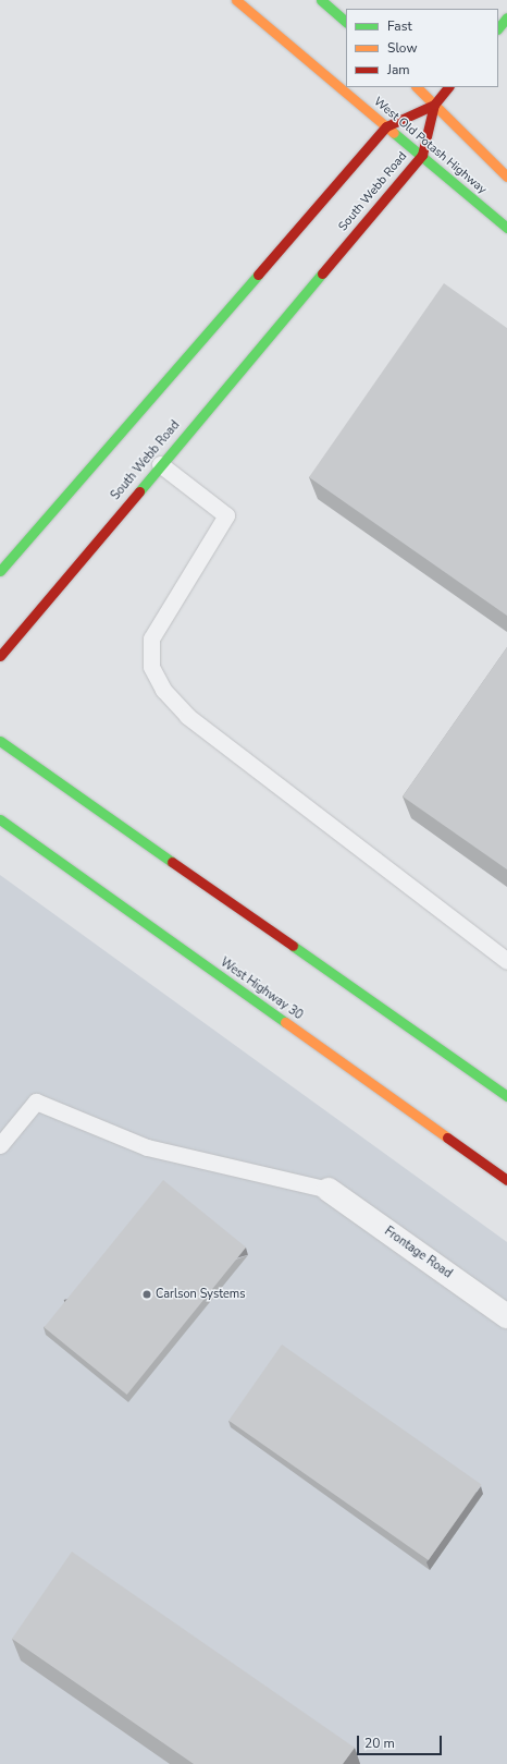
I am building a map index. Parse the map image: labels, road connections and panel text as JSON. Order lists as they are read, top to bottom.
{
  "streets": {
    "main road": ["West Old Potash Highway", "South Webb Road", "West Highway 30"],
    "street": ["Frontage Road"]
  },
  "crossings": [
    ["West Old Potash Highway", "South Webb Road"]
  ],
  "places": ["Carlson Systems"],
  "legend": ["Fast", "Slow", "Jam"],
  "scale_bar": "20 m"
}
